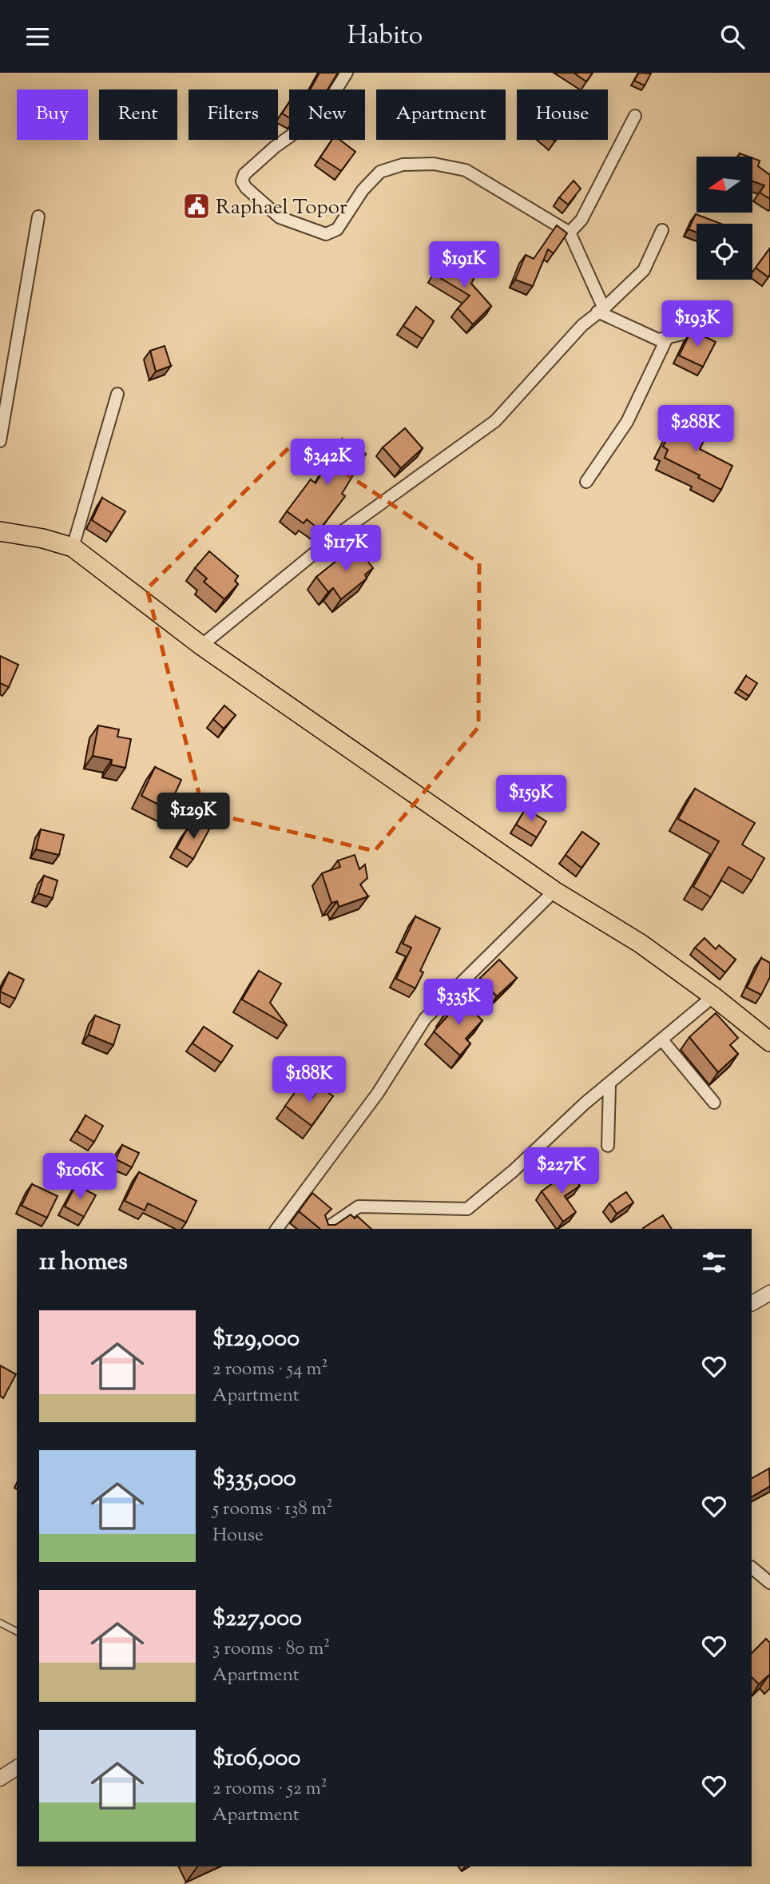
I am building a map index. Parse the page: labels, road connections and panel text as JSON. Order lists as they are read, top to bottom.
{
  "places": {
    "public building": ["Raphael Topor"]
  },
  "north": "left",
  "page": {
    "header": "Habito",
    "chip": [
      "Buy",
      "Rent",
      "Filters",
      "New",
      "Apartment",
      "House"
    ],
    "price": [
      "$191K",
      "$193K",
      "$288K",
      "$342K",
      "$117K",
      "$159K",
      "$129K",
      "$335K",
      "$188K",
      "$227K",
      "$106K"
    ],
    "heading": "11 homes",
    "list": [
      {
        "name": "$129,000",
        "note": "2 rooms · 54 m² · Apartment"
      },
      {
        "name": "$335,000",
        "note": "5 rooms · 138 m² · House"
      },
      {
        "name": "$227,000",
        "note": "3 rooms · 80 m² · Apartment"
      },
      {
        "name": "$106,000",
        "note": "2 rooms · 52 m² · Apartment"
      }
    ]
  }
}
